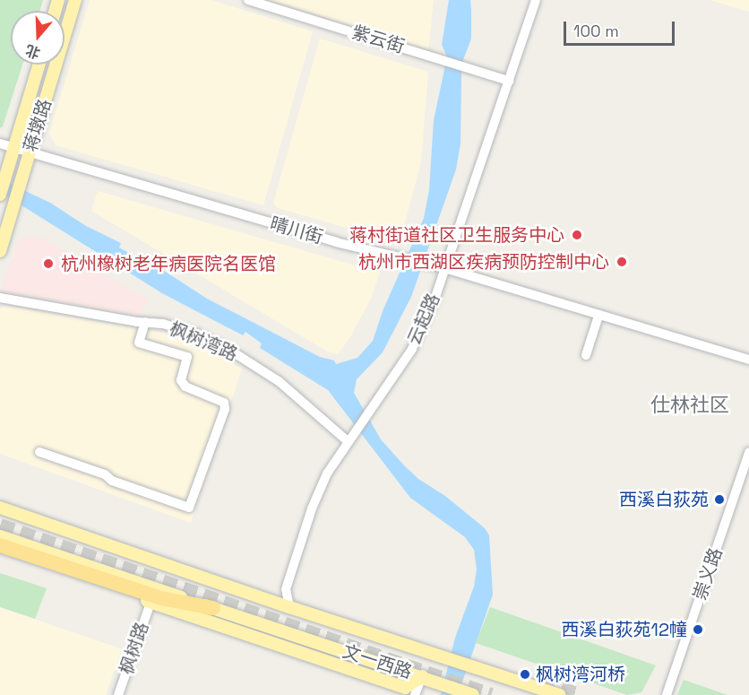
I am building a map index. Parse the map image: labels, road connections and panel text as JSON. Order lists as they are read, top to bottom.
{
  "streets": {
    "main road": ["蒋墩路", "文一西路"],
    "street": [
      "紫云街",
      "晴川街",
      "云起路",
      "枫树湾路",
      "崇义路",
      "枫树路"
    ]
  },
  "crossings": [
    ["紫云街", "云起路"],
    ["蒋墩路", "晴川街"],
    ["晴川街", "云起路"],
    ["云起路", "枫树湾路"],
    ["云起路", "文一西路"],
    ["枫树路", "文一西路"]
  ],
  "districts": ["仕林社区"],
  "places": [
    "蒋村街道社区卫生服务中心",
    "杭州市西湖区疾病预防控制中心",
    "杭州橡树老年病医院名医馆",
    "西溪白荻苑",
    "西溪白荻苑12幢",
    "枫树湾河桥"
  ],
  "scale_bar": "100 m",
  "north": "bottom"
}
